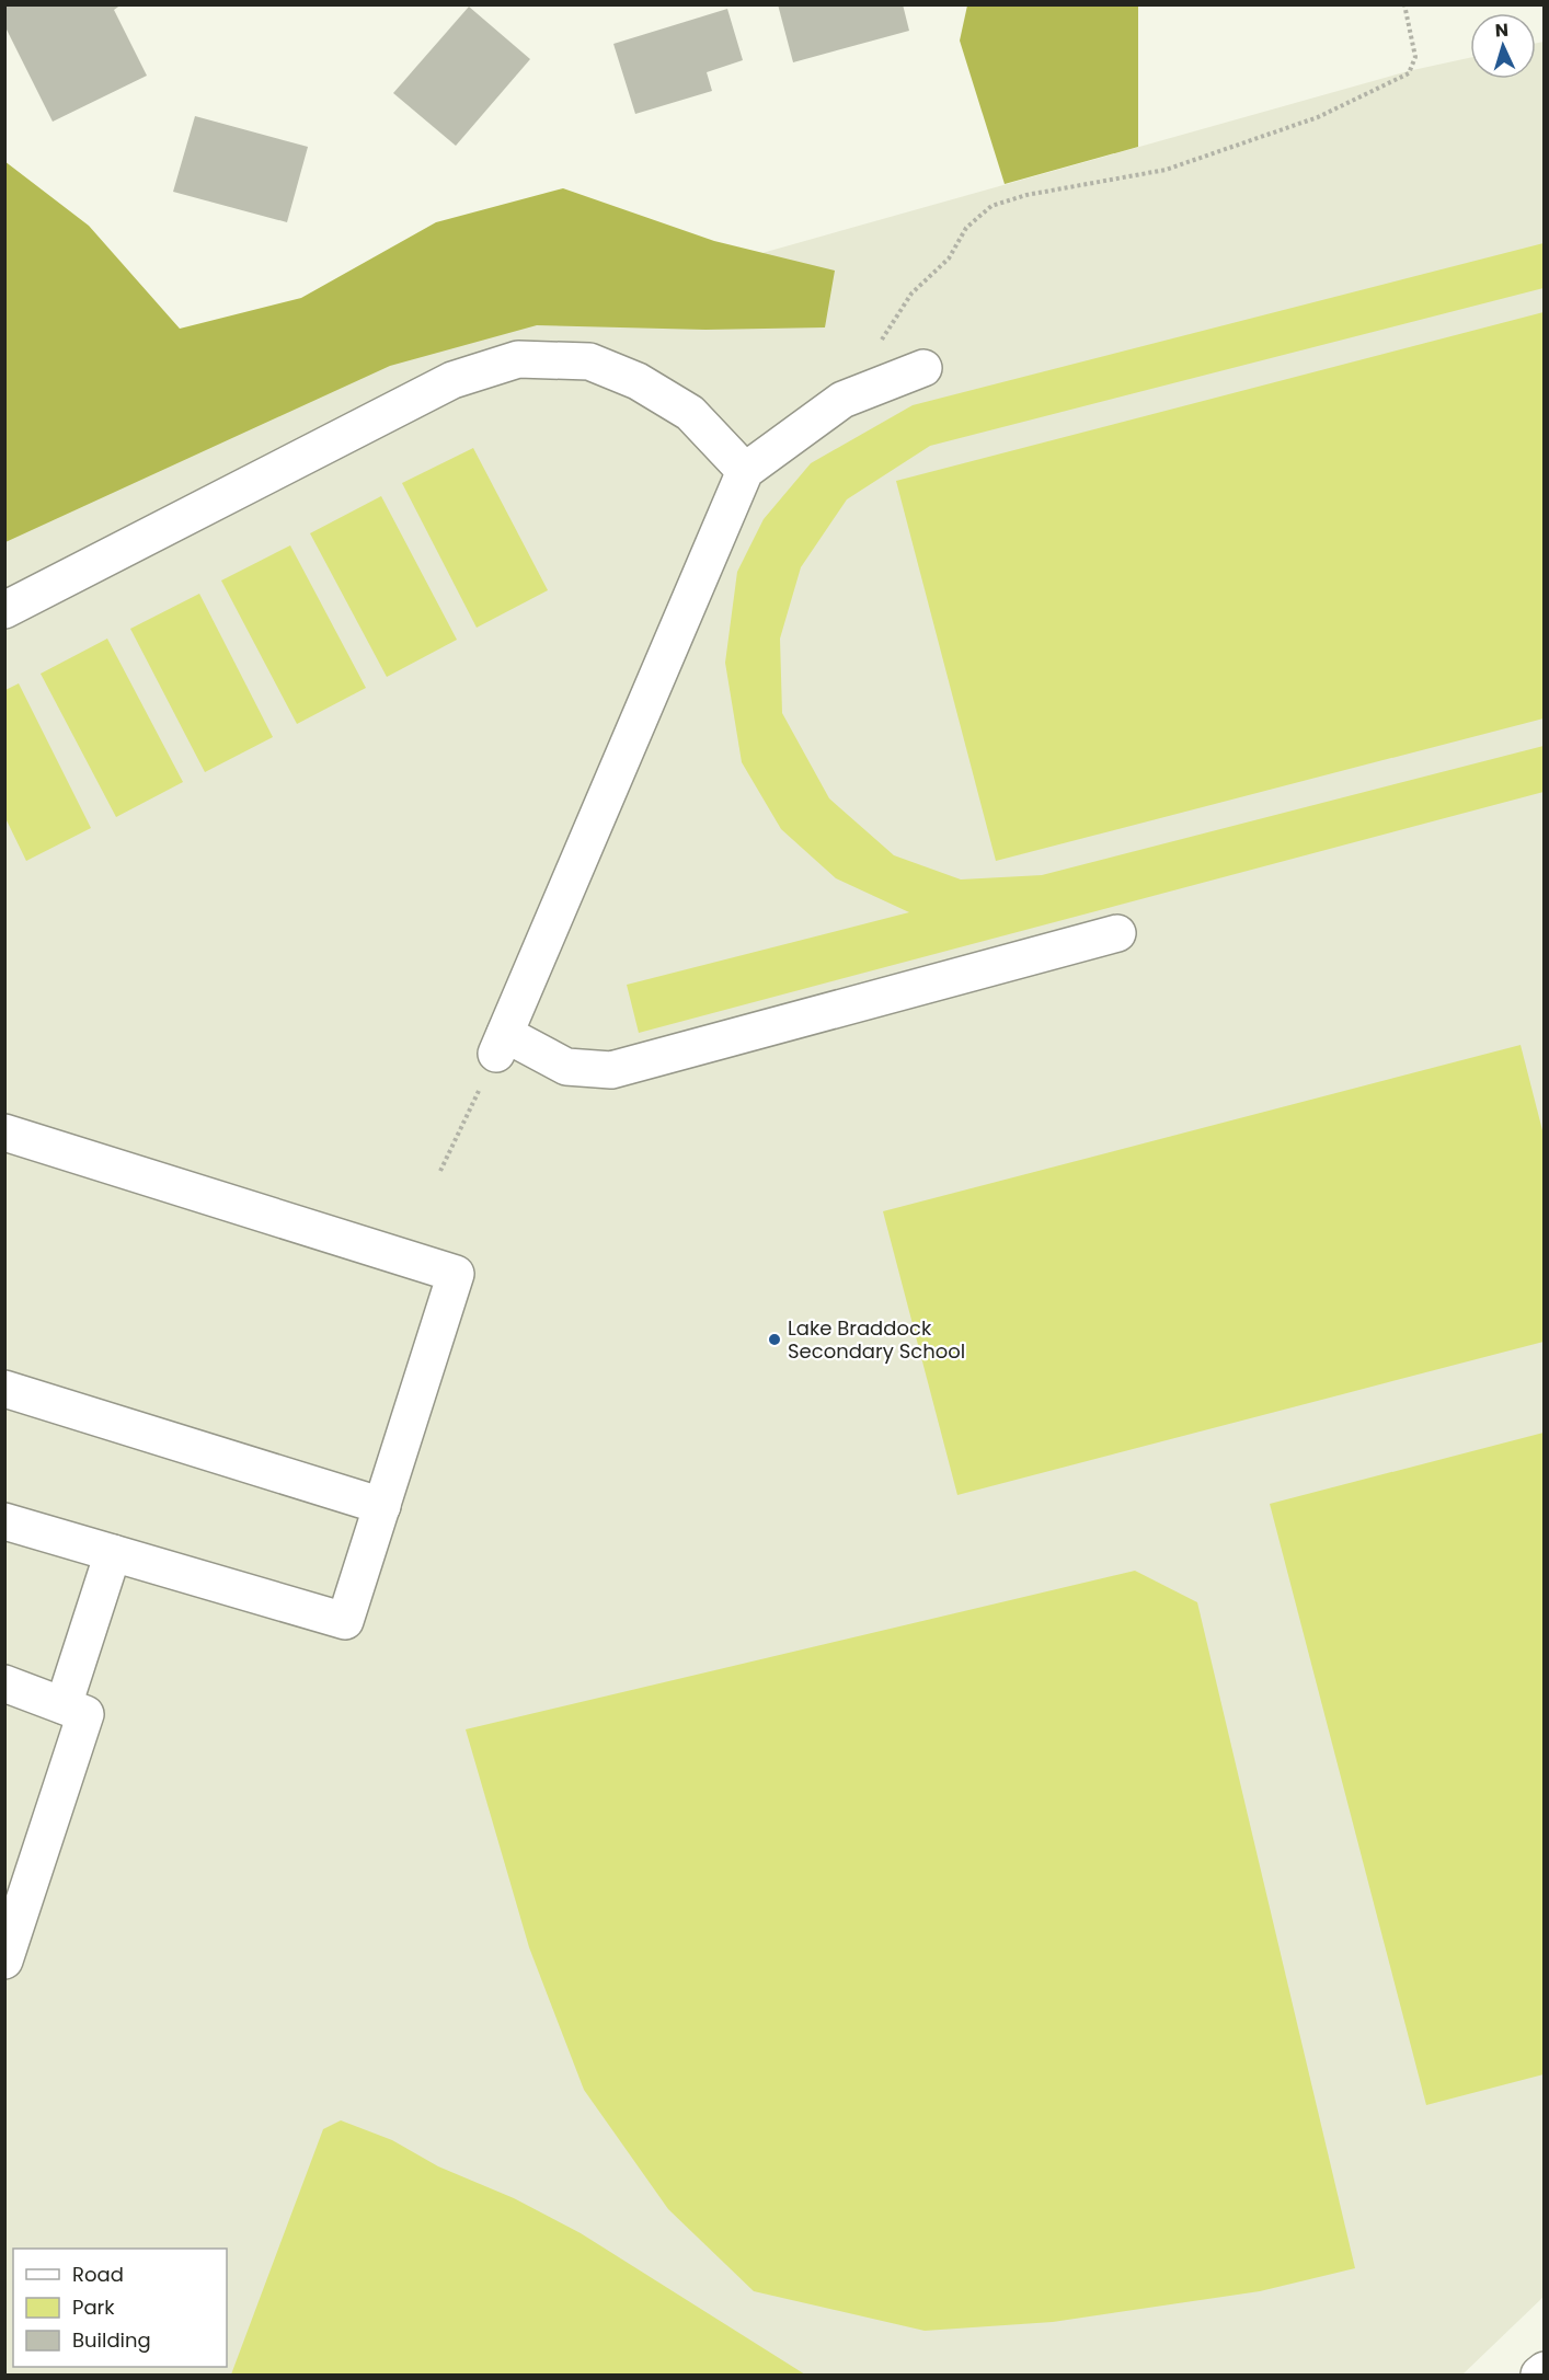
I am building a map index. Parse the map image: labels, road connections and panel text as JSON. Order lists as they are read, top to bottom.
{
  "places": ["Lake Braddock Secondary School"],
  "legend": ["Road", "Park", "Building"],
  "north": "top"
}
